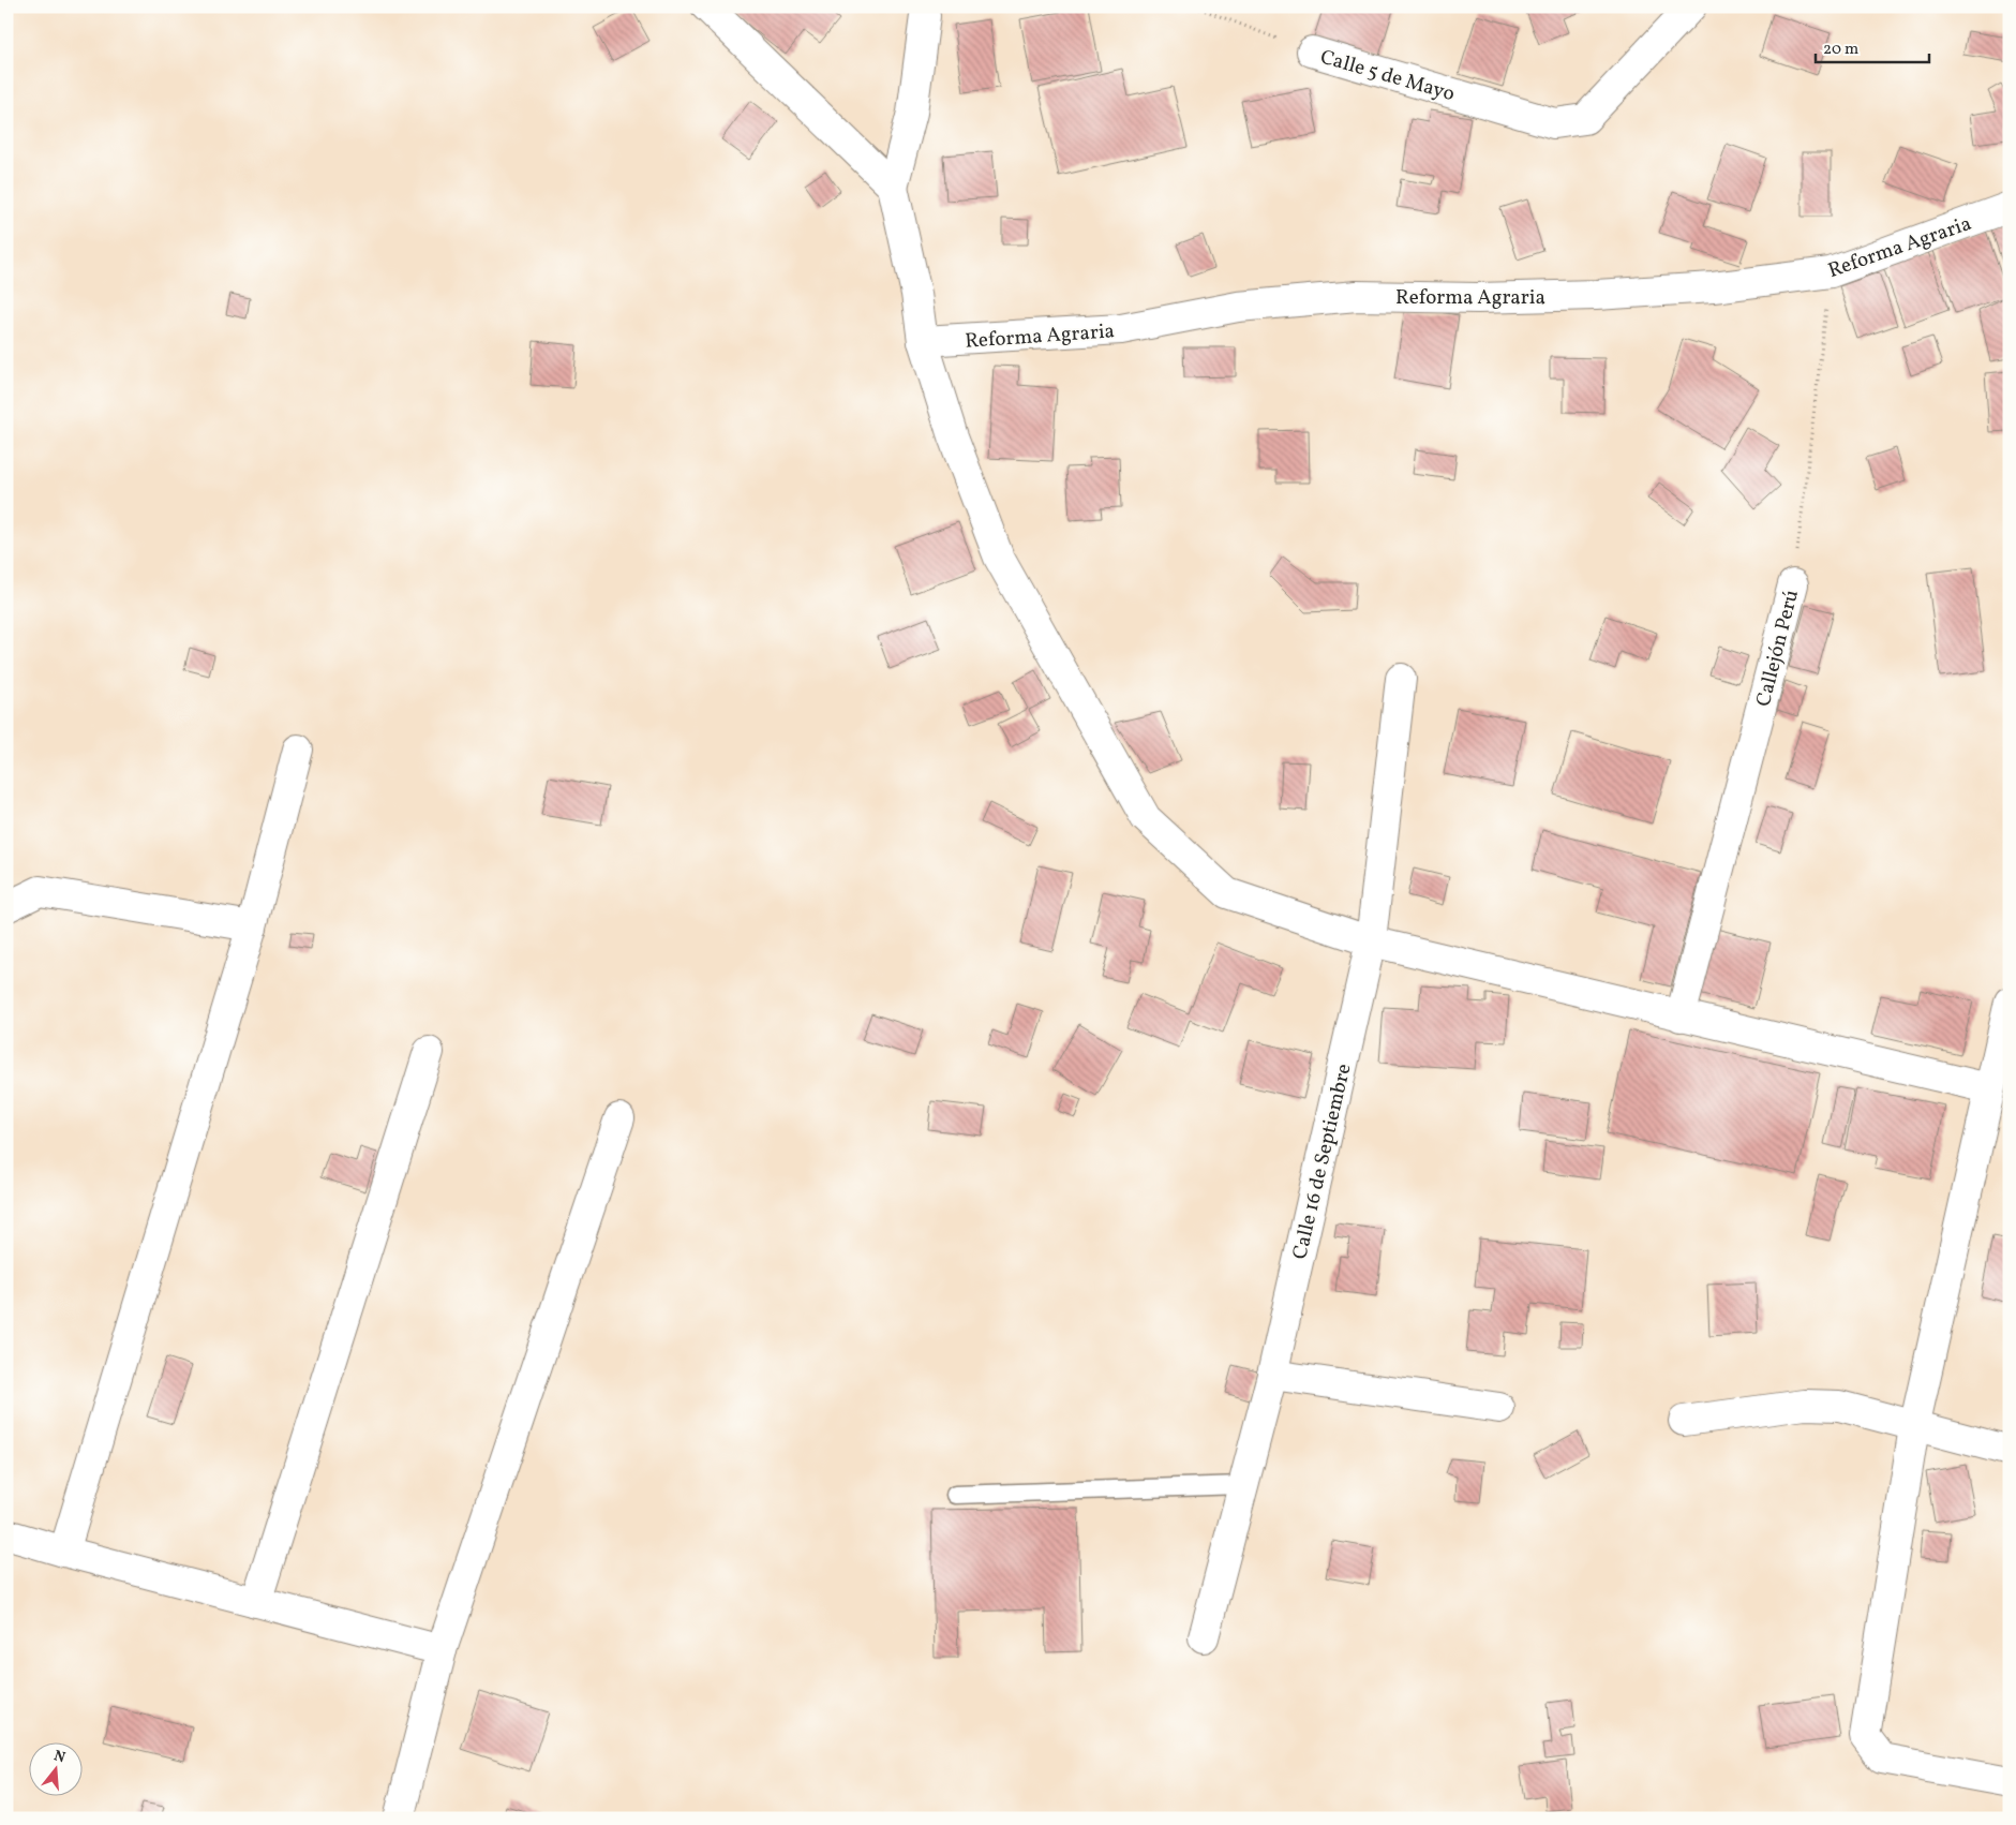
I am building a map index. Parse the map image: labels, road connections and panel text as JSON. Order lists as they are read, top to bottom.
{
  "streets": {
    "street": [
      "Calle 5 de Mayo",
      "Reforma Agraria",
      "Callejón Perú",
      "Calle 16 de Septiembre"
    ]
  },
  "crossings": [
    ["Reforma Agraria", "Callejón Perú"]
  ],
  "scale_bar": "20 m",
  "north": "top"
}
